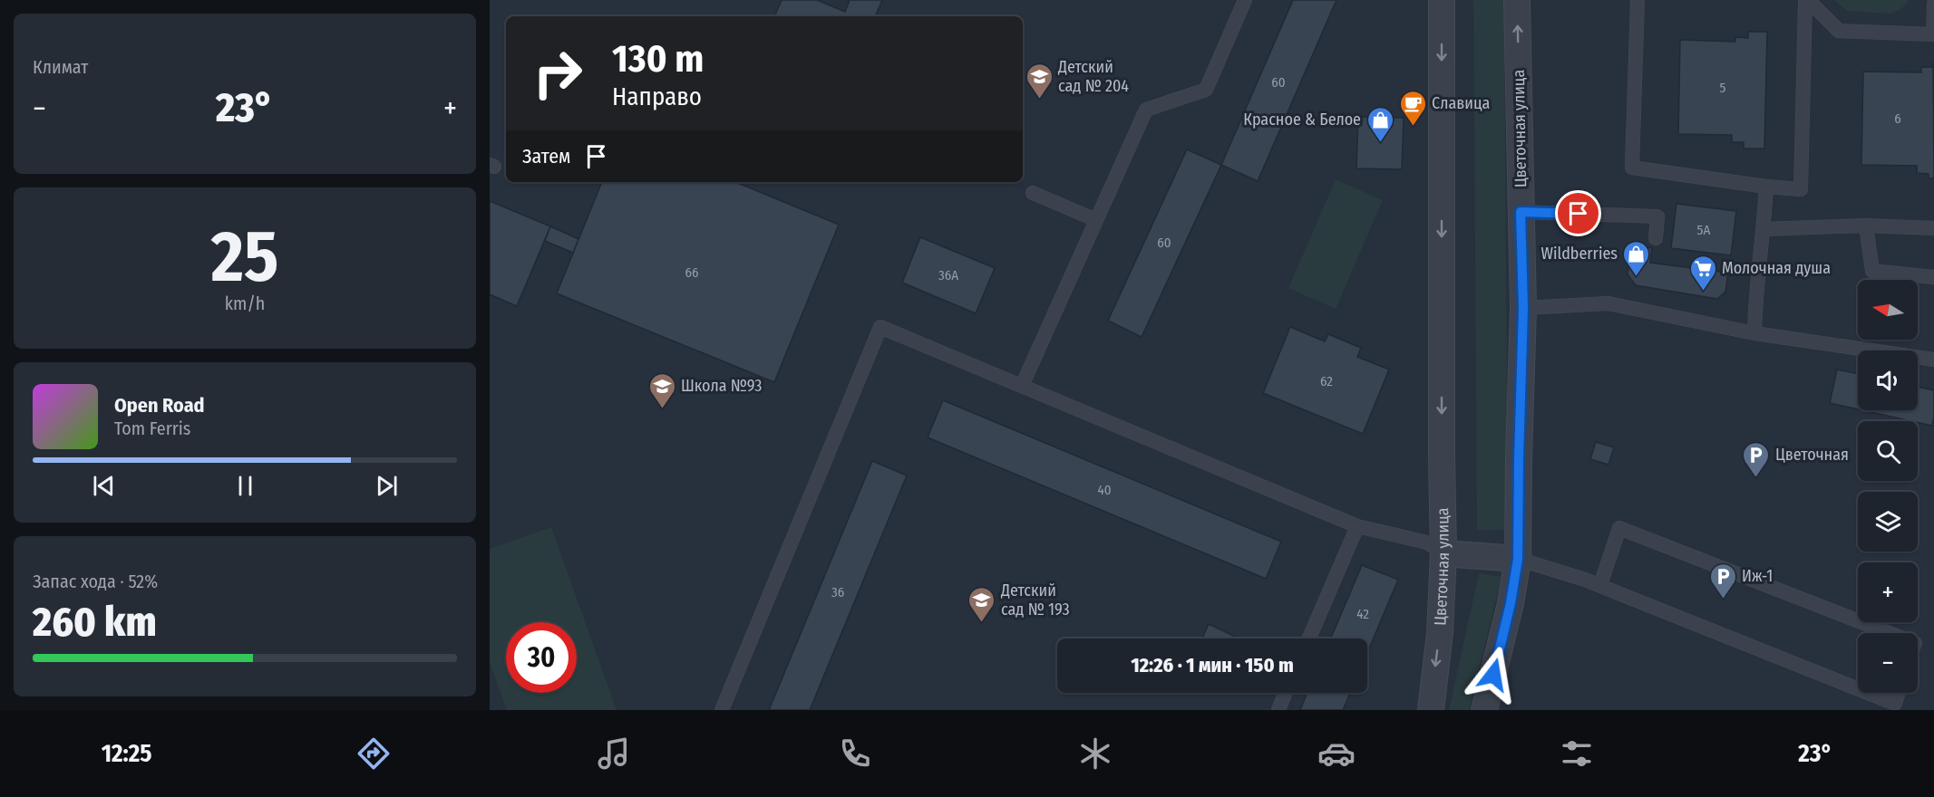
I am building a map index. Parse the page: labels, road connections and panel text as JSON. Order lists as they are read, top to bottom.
{
  "streets": {
    "street": ["Цветочная улица"]
  },
  "places": {
    "school or university": ["Детский сад № 204", "Школа №93", "Детский сад № 193"],
    "cafe": ["Славица"],
    "shop": ["Красное & Белое", "Wildberries"],
    "supermarket": ["Молочная душа"],
    "parking": ["Цветочная", "Иж-1"]
  },
  "house_numbers": [
    "60",
    "5",
    "6",
    "5А",
    "60",
    "66",
    "36А",
    "62",
    "40",
    "36",
    "42"
  ],
  "north": "left",
  "page": {
    "tile": [
      "Климат",
      ["25", "km/h"],
      ["Запас хода · 52%", "260 km"]
    ],
    "turn": ["130 m", "Направо"],
    "heat": ["−", "23°", "+"],
    "then": "Затем",
    "map_buttons": ["+", "−"],
    "song": ["Open Road", "Tom Ferris"],
    "limit": "30",
    "trip": "12:26 · 1 мин · 150 m",
    "tabs": ["12:25", "23°"]
  }
}
